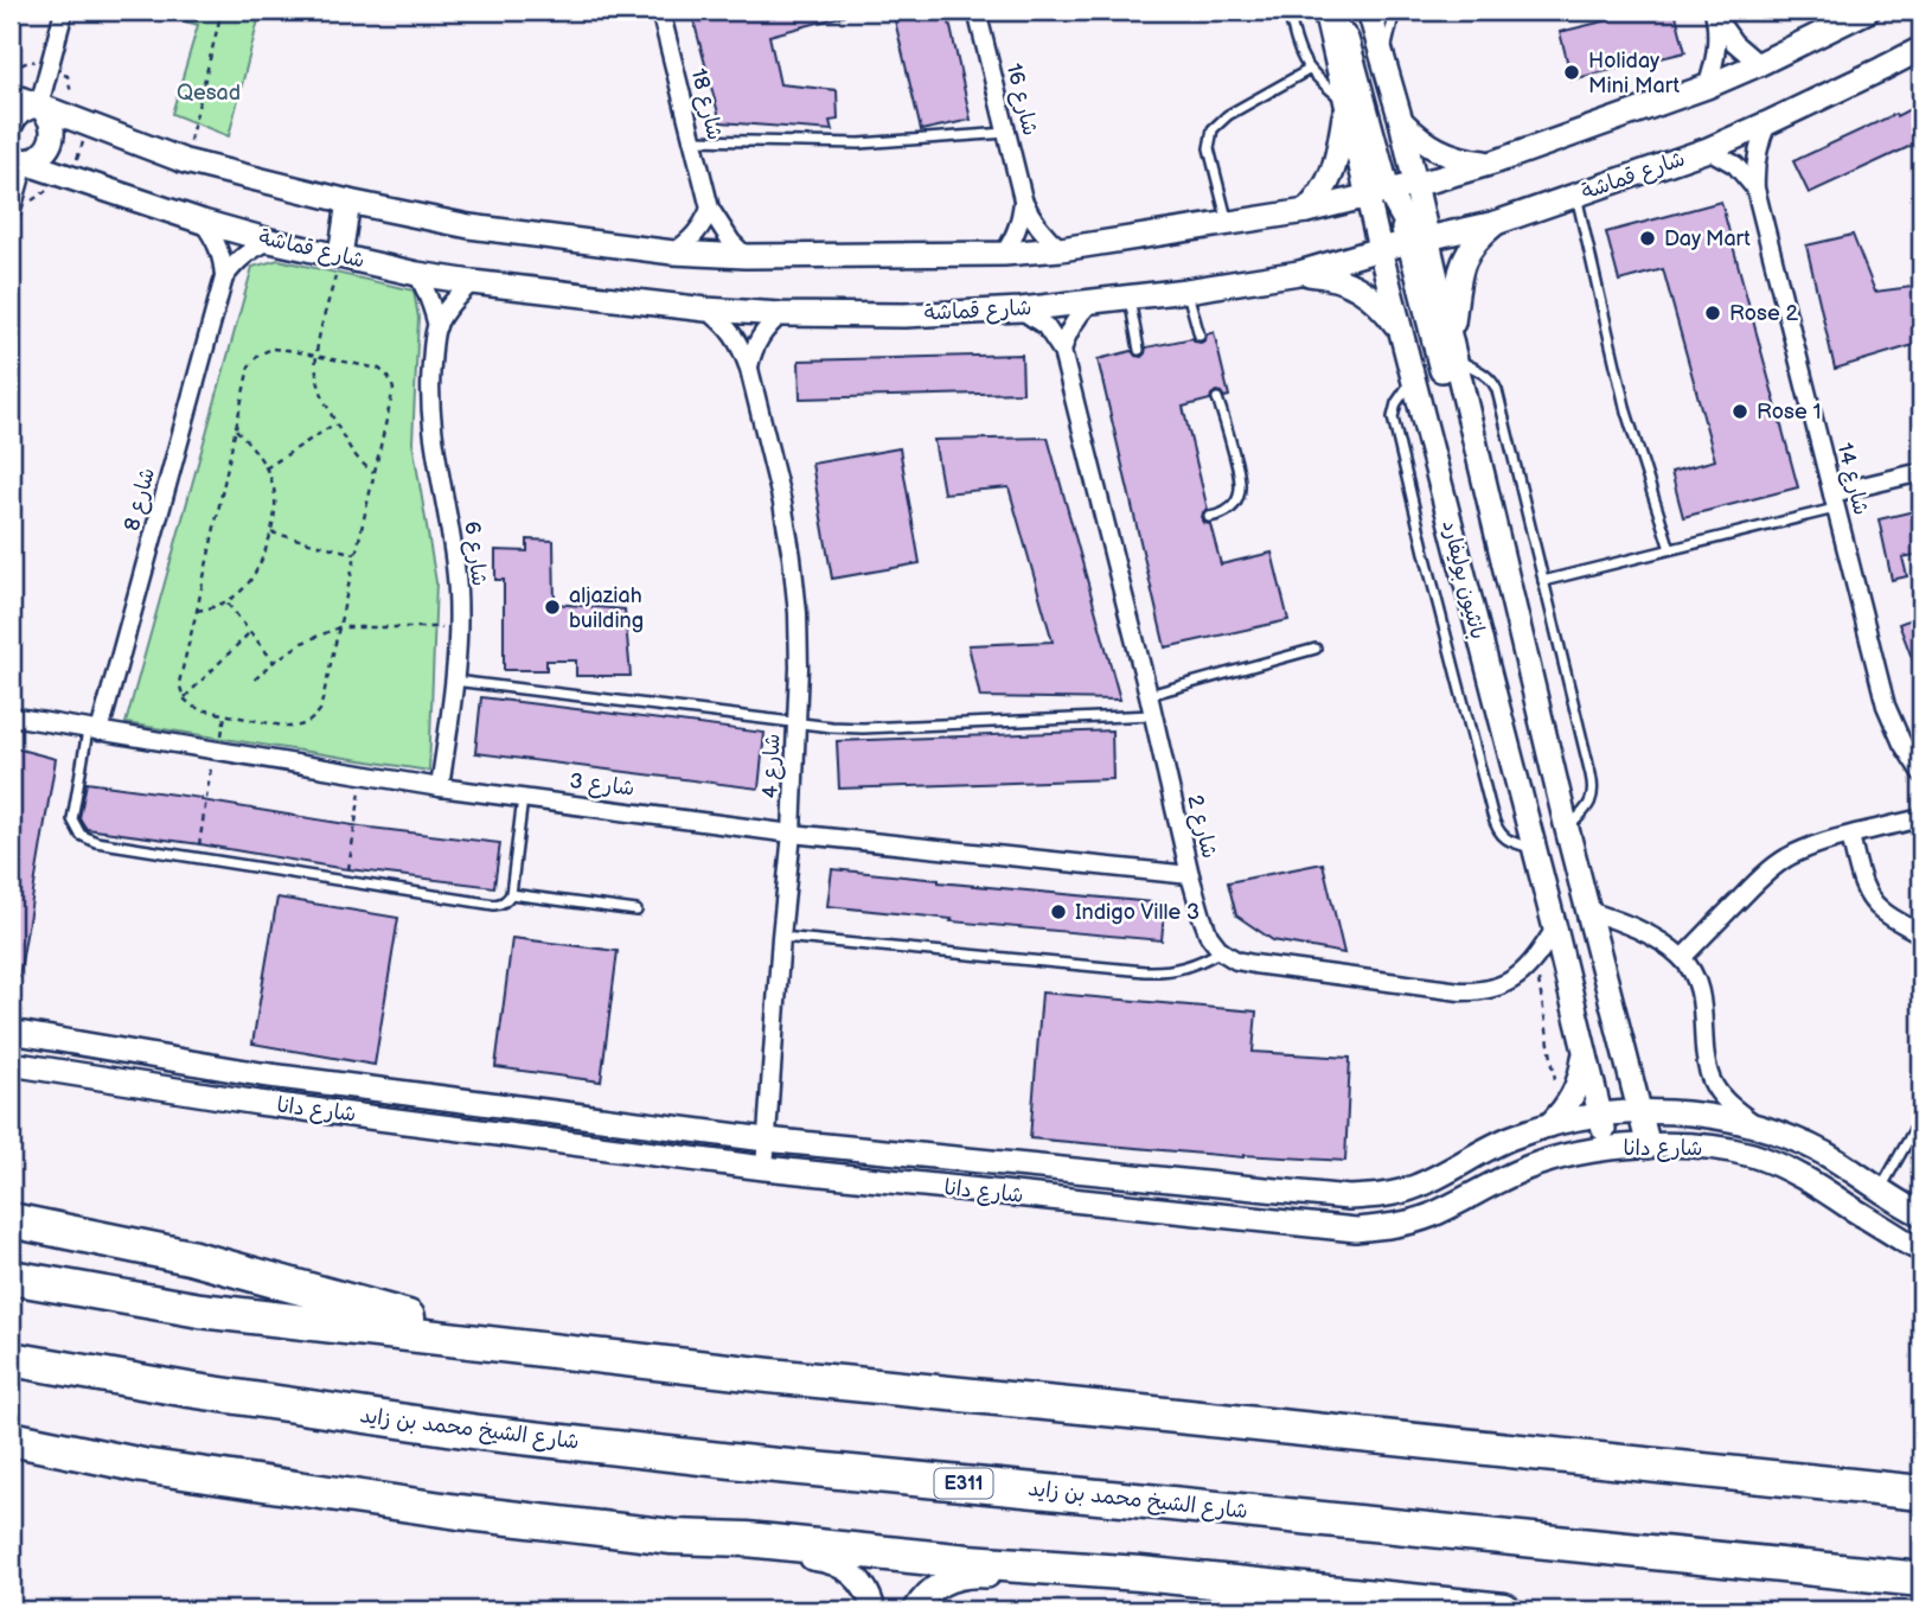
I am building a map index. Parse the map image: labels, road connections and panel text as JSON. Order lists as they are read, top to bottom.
{
  "streets": {
    "highway": ["شارع الشيخ محمد بن زايد", "E311"],
    "street": [
      "شارع 16",
      "شارع 18",
      "شارع قماشة",
      "شارع 14",
      "شارع 8",
      "شارع 6",
      "بانثيون بوليفارد",
      "شارع 4",
      "شارع 3",
      "شارع 2",
      "شارع دانا"
    ]
  },
  "crossings": [
    ["شارع قماشة", "شارع 14"],
    ["شارع قماشة", "شارع 6"],
    ["شارع قماشة", "بانثيون بوليفارد"],
    ["شارع قماشة", "شارع 4"],
    ["شارع قماشة", "شارع 2"],
    ["شارع 8", "شارع 3"],
    ["شارع 6", "شارع 3"],
    ["بانثيون بوليفارد", "شارع دانا"],
    ["شارع 4", "شارع 3"],
    ["شارع 4", "شارع دانا"],
    ["شارع 3", "شارع 2"]
  ],
  "parks": ["Qesad"],
  "places": [
    "Holiday Mini Mart",
    "Day Mart",
    "Rose 2",
    "Rose 1",
    "aljaziah building",
    "Indigo Ville 3"
  ]
}
